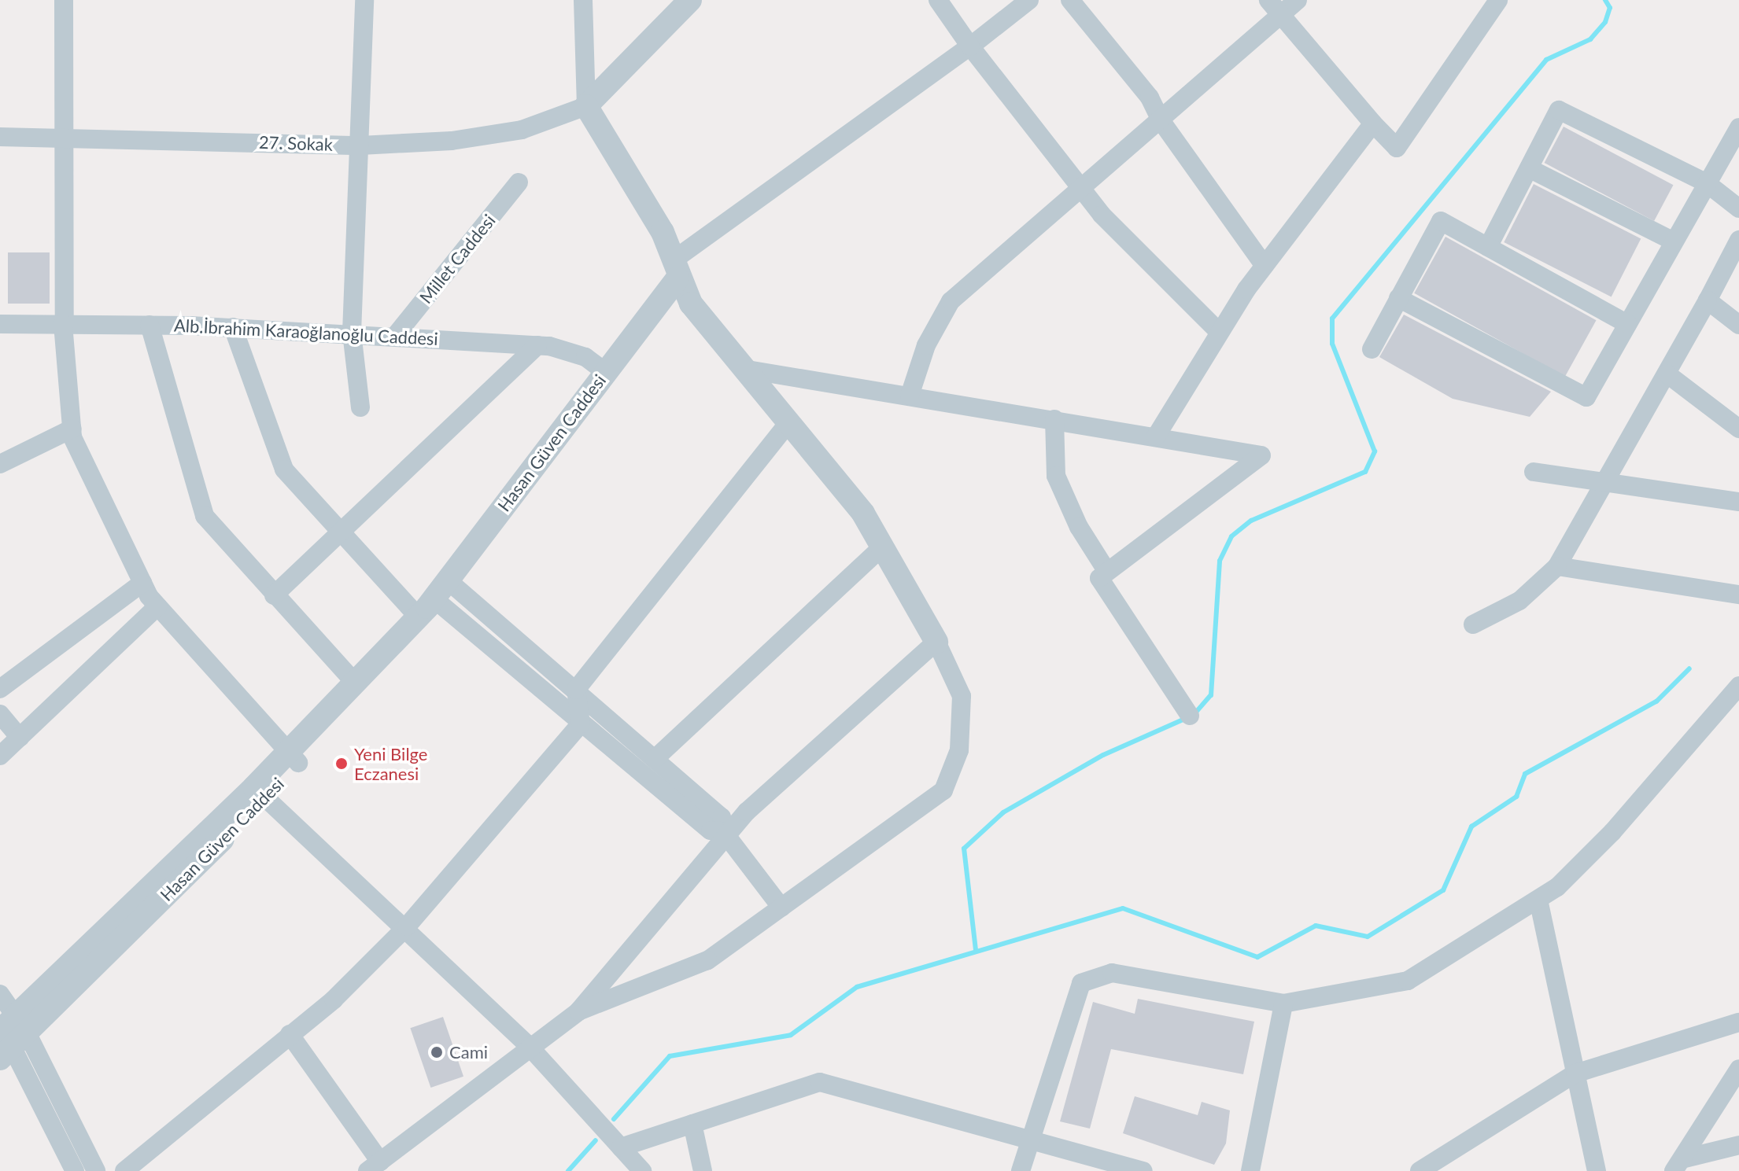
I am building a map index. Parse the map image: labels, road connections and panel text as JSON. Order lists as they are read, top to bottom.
{
  "streets": {
    "street": [
      "27. Sokak",
      "Millet Caddesi",
      "Alb.İbrahim Karaoğlanoğlu Caddesi",
      "Hasan Güven Caddesi"
    ]
  },
  "crossings": [
    ["Millet Caddesi", "Alb.İbrahim Karaoğlanoğlu Caddesi"],
    ["Alb.İbrahim Karaoğlanoğlu Caddesi", "Hasan Güven Caddesi"]
  ],
  "places": ["Yeni Bilge Eczanesi", "Cami"]
}
